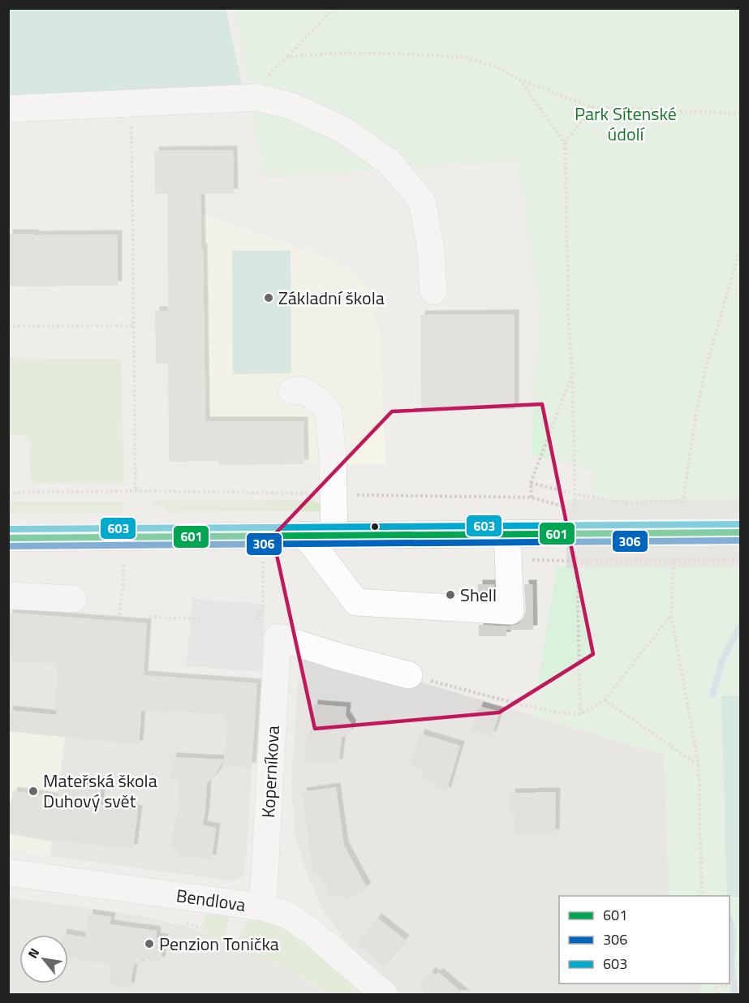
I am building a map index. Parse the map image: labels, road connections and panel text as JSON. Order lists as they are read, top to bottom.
{
  "streets": {
    "street": ["Koperníkova", "Bendlova"]
  },
  "crossings": [
    ["Koperníkova", "Bendlova"]
  ],
  "parks": ["Park Sítenské údolí"],
  "places": [
    "Základní škola",
    "Shell",
    "Mateřská škola Duhový svět",
    "Penzion Tonička"
  ],
  "lines": ["transit line 603", "transit line 601", "transit line 306"],
  "legend": ["601", "306", "603"],
  "north": "top left"
}
